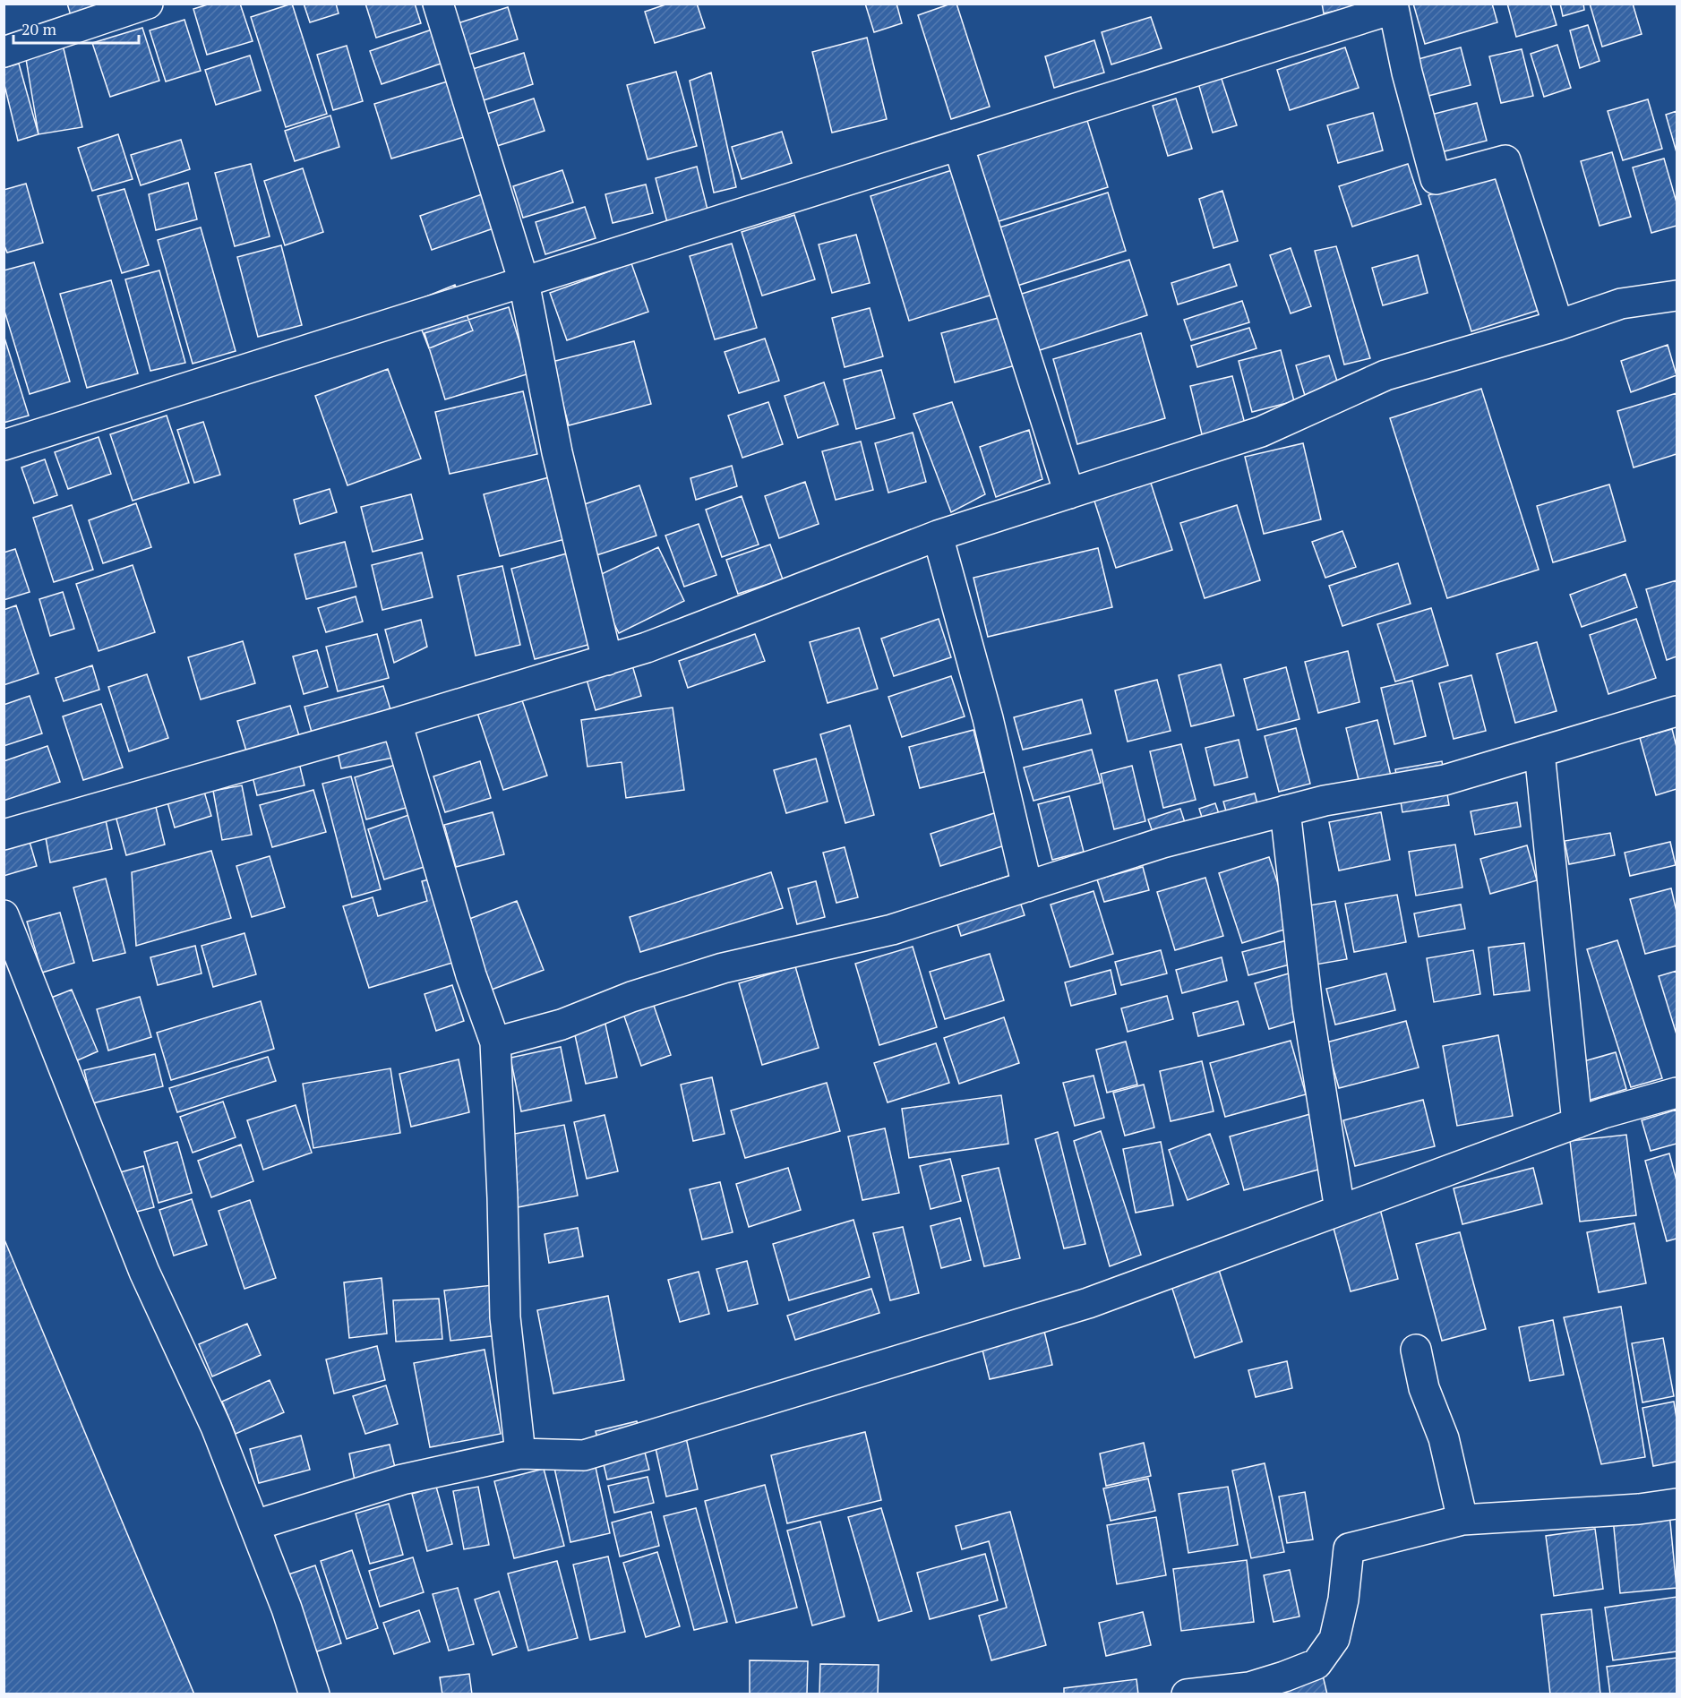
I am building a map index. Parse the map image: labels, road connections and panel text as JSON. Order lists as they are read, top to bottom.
{
  "scale_bar": "20 m"
}
